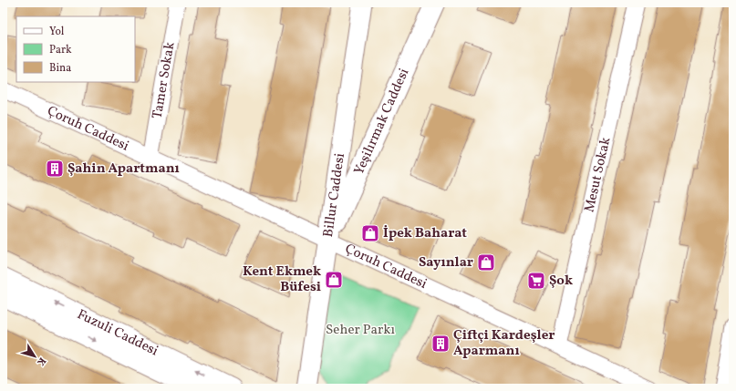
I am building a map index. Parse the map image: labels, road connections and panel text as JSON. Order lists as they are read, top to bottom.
{
  "streets": {
    "street": [
      "Tamer Sokak",
      "Yeşilırmak Caddesi",
      "Çoruh Caddesi",
      "Mesut Sokak",
      "Billur Caddesi",
      "Fuzuli Caddesi"
    ]
  },
  "crossings": [
    ["Tamer Sokak", "Çoruh Caddesi"],
    ["Yeşilırmak Caddesi", "Çoruh Caddesi"],
    ["Yeşilırmak Caddesi", "Billur Caddesi"],
    ["Çoruh Caddesi", "Mesut Sokak"],
    ["Çoruh Caddesi", "Billur Caddesi"]
  ],
  "parks": ["Seher Parkı"],
  "places": {
    "building": ["Şahin Apartmanı", "Çiftçi Kardeşler Aparmanı"],
    "shop": ["İpek Baharat", "Sayınlar", "Kent Ekmek Büfesi"],
    "supermarket": ["Şok"]
  },
  "legend": ["Yol", "Park", "Bina"],
  "north": "bottom right"
}
